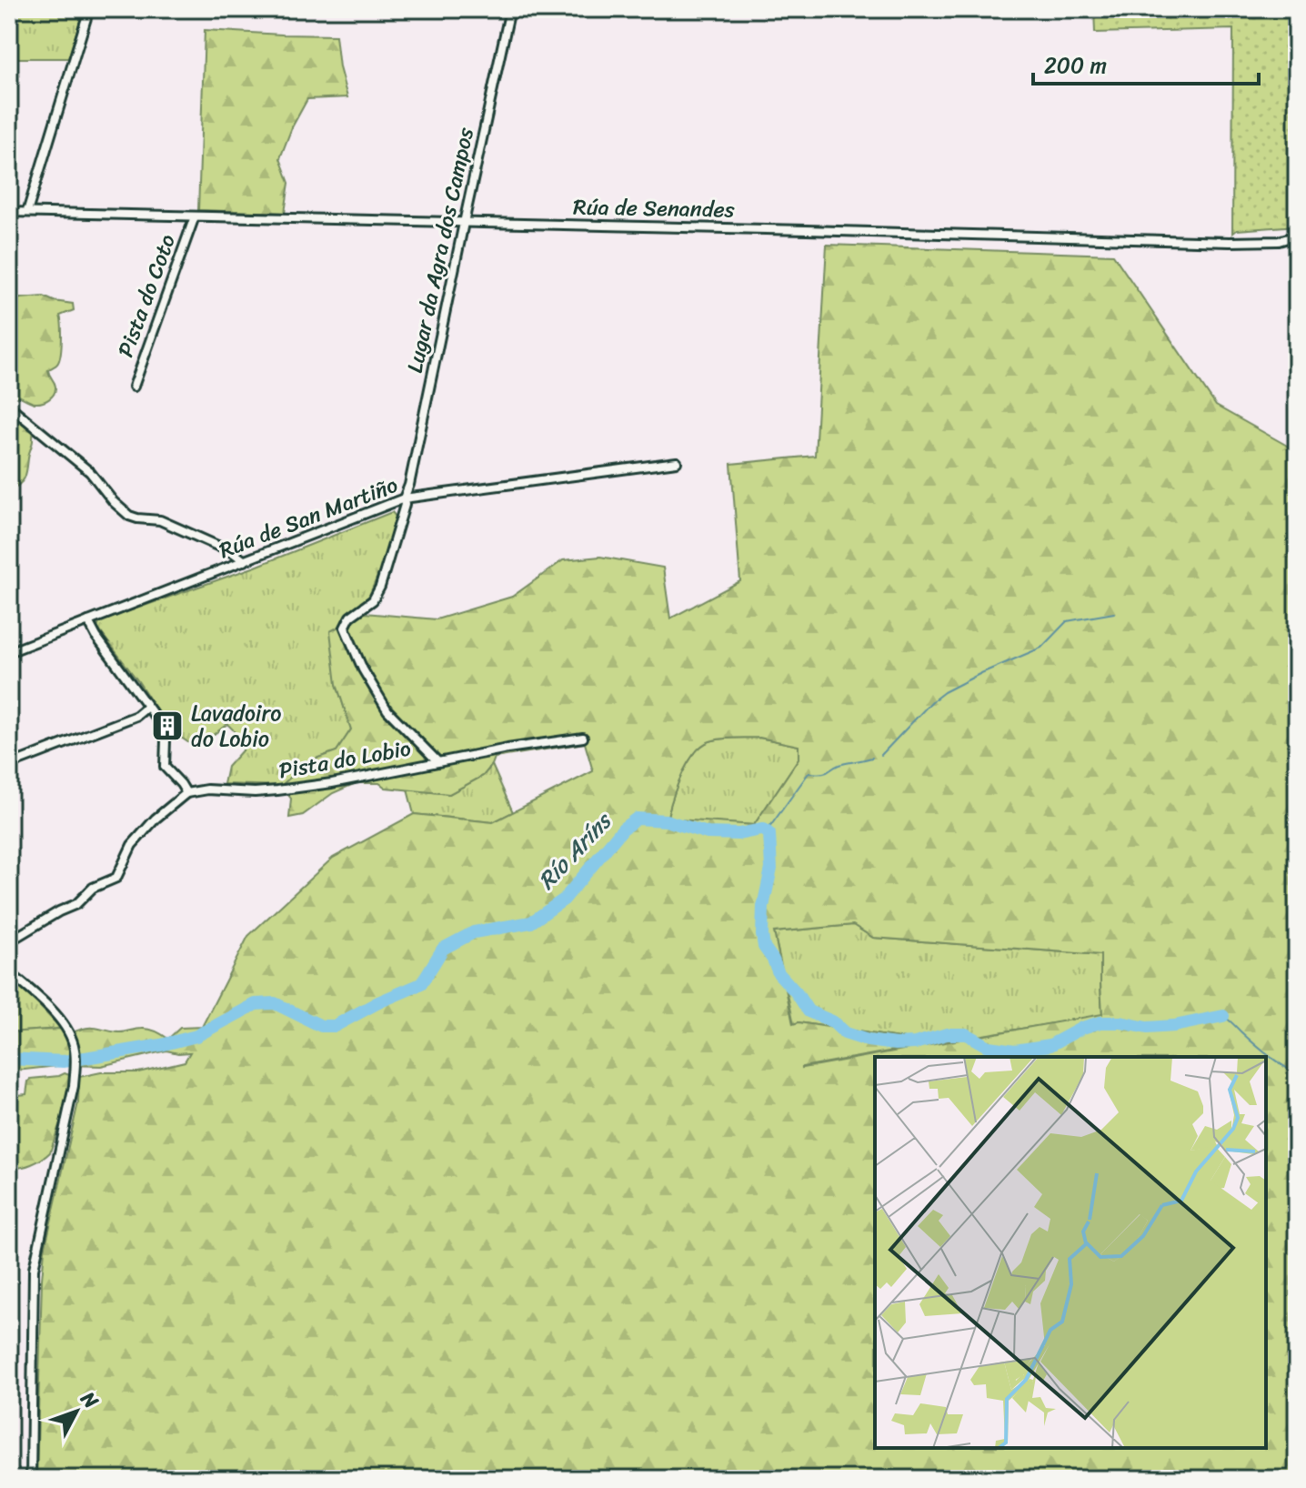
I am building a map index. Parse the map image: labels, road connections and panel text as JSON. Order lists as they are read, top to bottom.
{
  "streets": {
    "street": [
      "Rúa de Senandes",
      "Lugar da Agra dos Campos",
      "Pista do Coto",
      "Rúa de San Martiño",
      "Pista do Lobio"
    ]
  },
  "crossings": [
    ["Rúa de Senandes", "Lugar da Agra dos Campos"],
    ["Rúa de Senandes", "Pista do Coto"],
    ["Lugar da Agra dos Campos", "Rúa de San Martiño"],
    ["Lugar da Agra dos Campos", "Pista do Lobio"]
  ],
  "water": ["Río Aríns"],
  "places": {
    "building": ["Lavadoiro do Lobio"]
  },
  "scale_bar": "200 m",
  "north": "top right"
}
